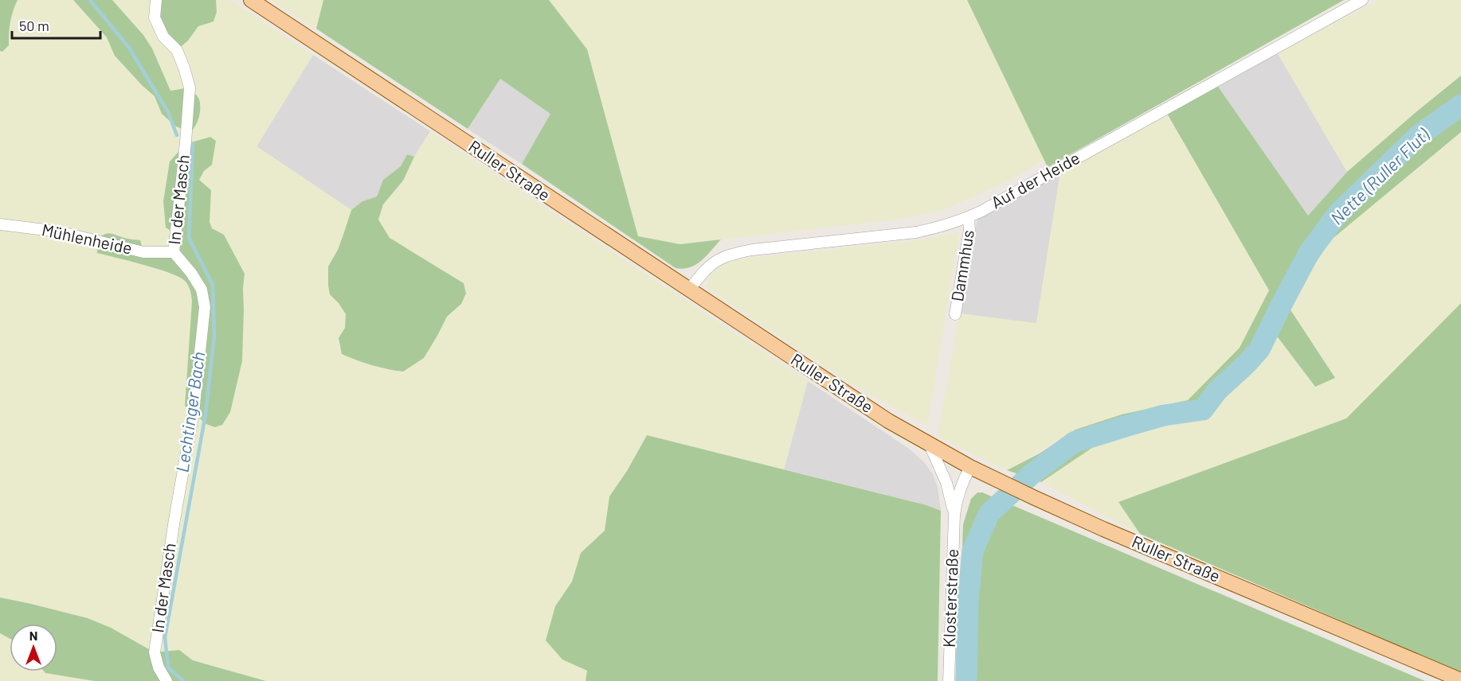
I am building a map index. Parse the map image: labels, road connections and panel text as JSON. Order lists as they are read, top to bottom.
{
  "streets": {
    "main road": ["Ruller Straße"],
    "street": [
      "Auf der Heide",
      "In der Masch",
      "Mühlenheide",
      "Dammhus",
      "Klosterstraße"
    ]
  },
  "crossings": [
    ["Ruller Straße", "Auf der Heide"],
    ["Ruller Straße", "Klosterstraße"],
    ["Auf der Heide", "Dammhus"],
    ["In der Masch", "Mühlenheide"]
  ],
  "water": ["Nette (Ruller Flut)", "Lechtinger Bach"],
  "scale_bar": "50 m",
  "north": "top"
}
